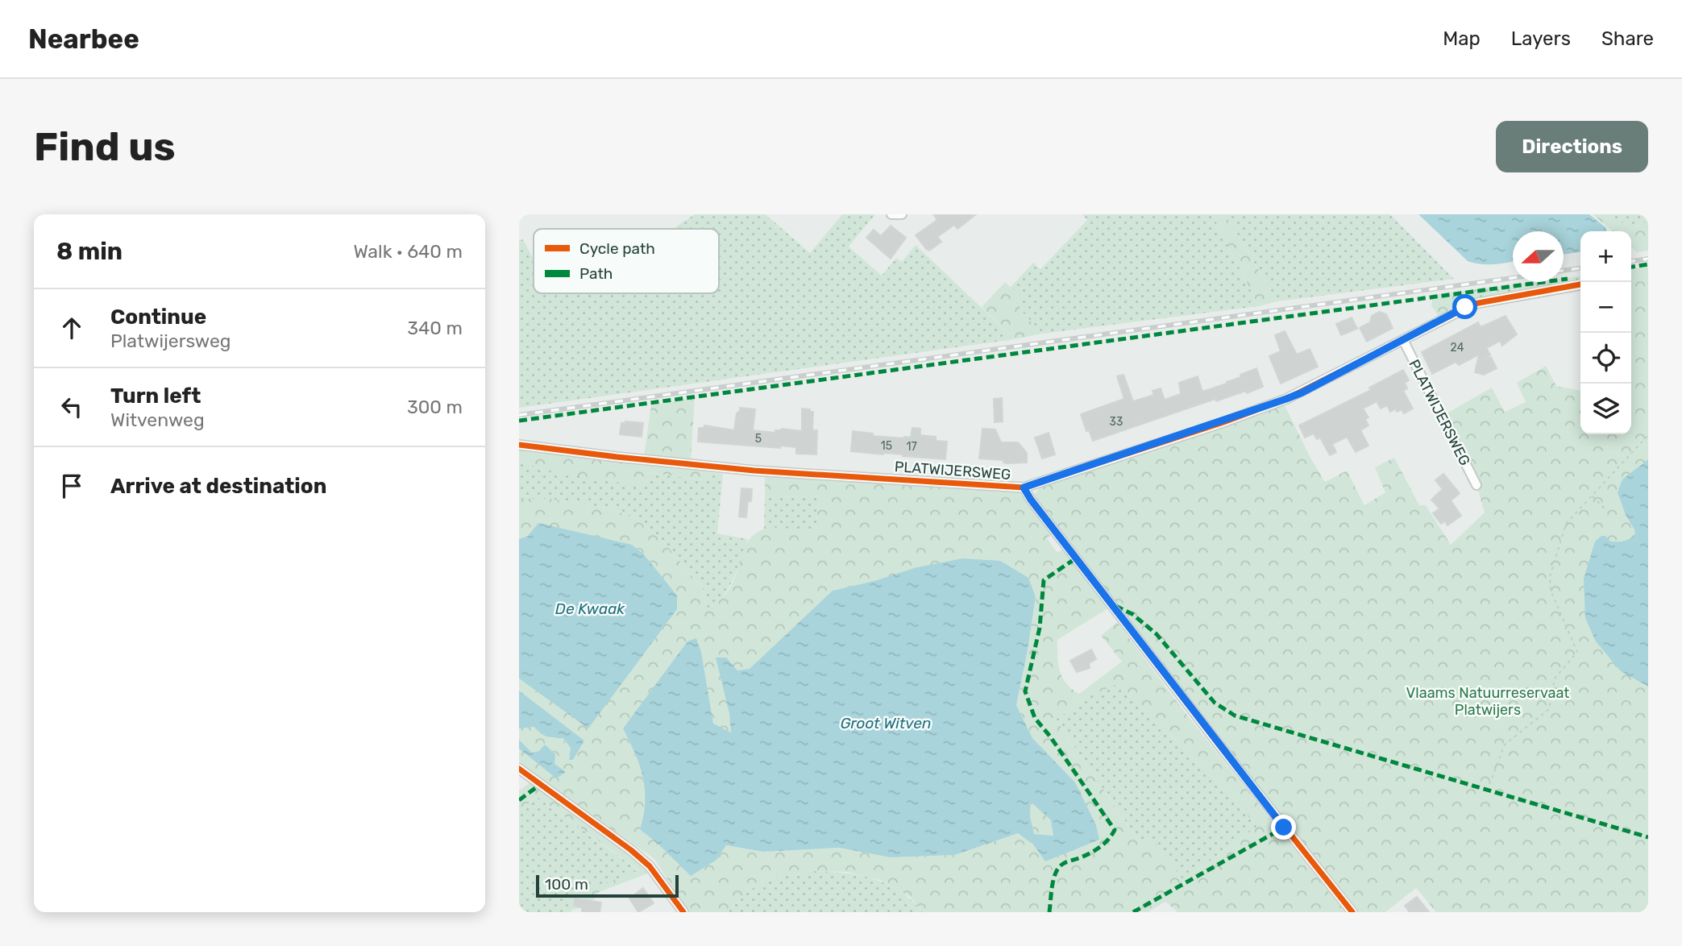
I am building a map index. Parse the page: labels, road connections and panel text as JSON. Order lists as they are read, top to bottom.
{
  "streets": {
    "street": ["PLATWIJERSWEG"]
  },
  "water": ["De Kwaak", "Groot Witven"],
  "parks": ["Vlaams Natuurreservaat Platwijers"],
  "house_numbers": [
    "24",
    "33",
    "5",
    "15",
    "17"
  ],
  "legend": ["Cycle path", "Path"],
  "scale_bar": "100 m",
  "north": "left",
  "page": {
    "header": "Nearbee",
    "nav": ["Map", "Layers", "Share"],
    "buttons": "Directions",
    "title": "Find us",
    "heading": ["8 min", "Walk · 640 m"],
    "map_buttons": ["+", "−"],
    "list": [
      ["Continue", "Platwijersweg", "340 m"],
      ["Turn left", "Witvenweg", "300 m"],
      "Arrive at destination"
    ],
    "scale": "100 m"
  }
}
